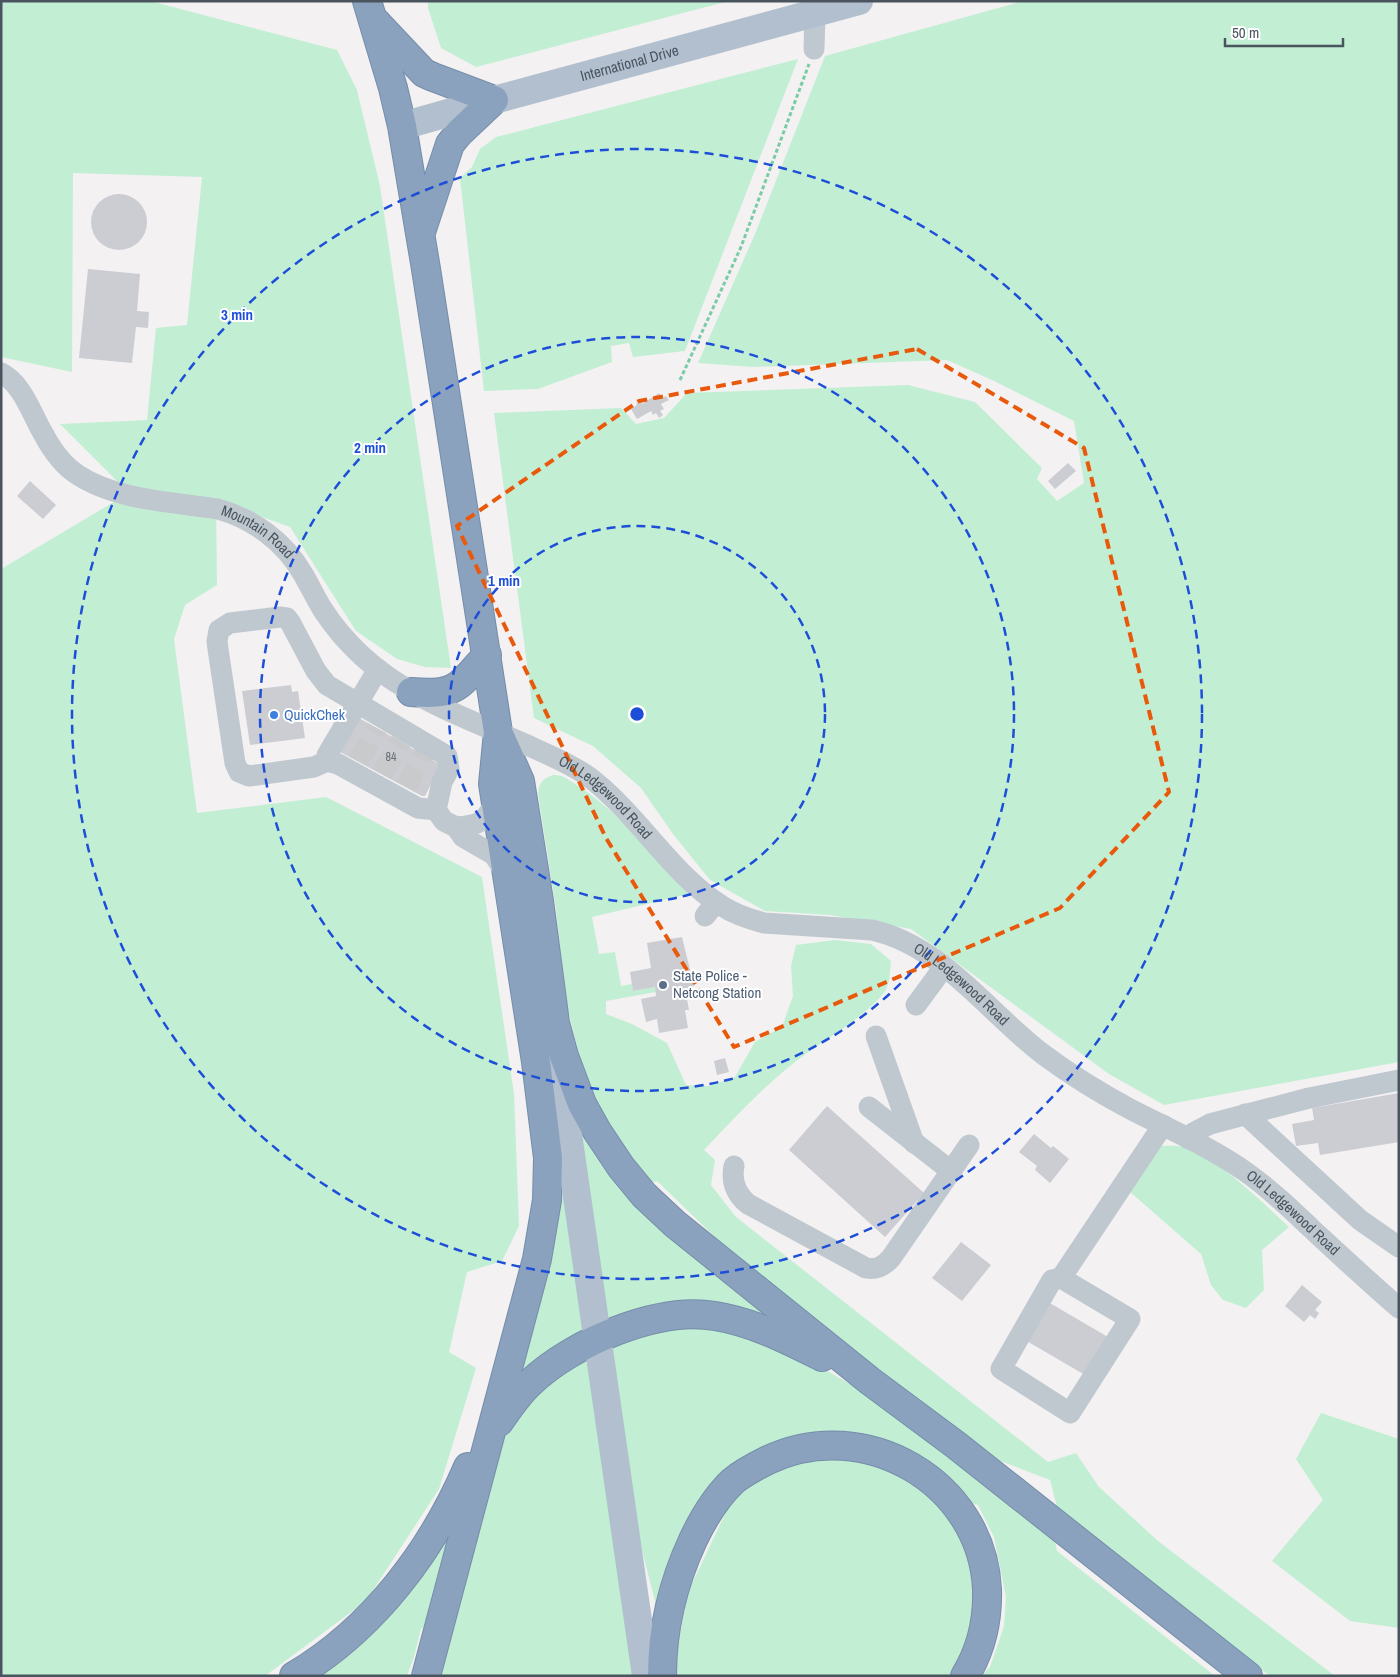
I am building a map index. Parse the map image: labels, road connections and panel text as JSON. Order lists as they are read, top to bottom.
{
  "streets": {
    "main road": ["International Drive"],
    "street": ["Mountain Road", "Old Ledgewood Road"]
  },
  "crossings": [
    ["Mountain Road", "Old Ledgewood Road"]
  ],
  "places": ["QuickChek", "State Police - Netcong Station"],
  "house_numbers": ["84"],
  "scale_bar": "50 m",
  "rings": ["3 min", "2 min", "1 min"]
}
